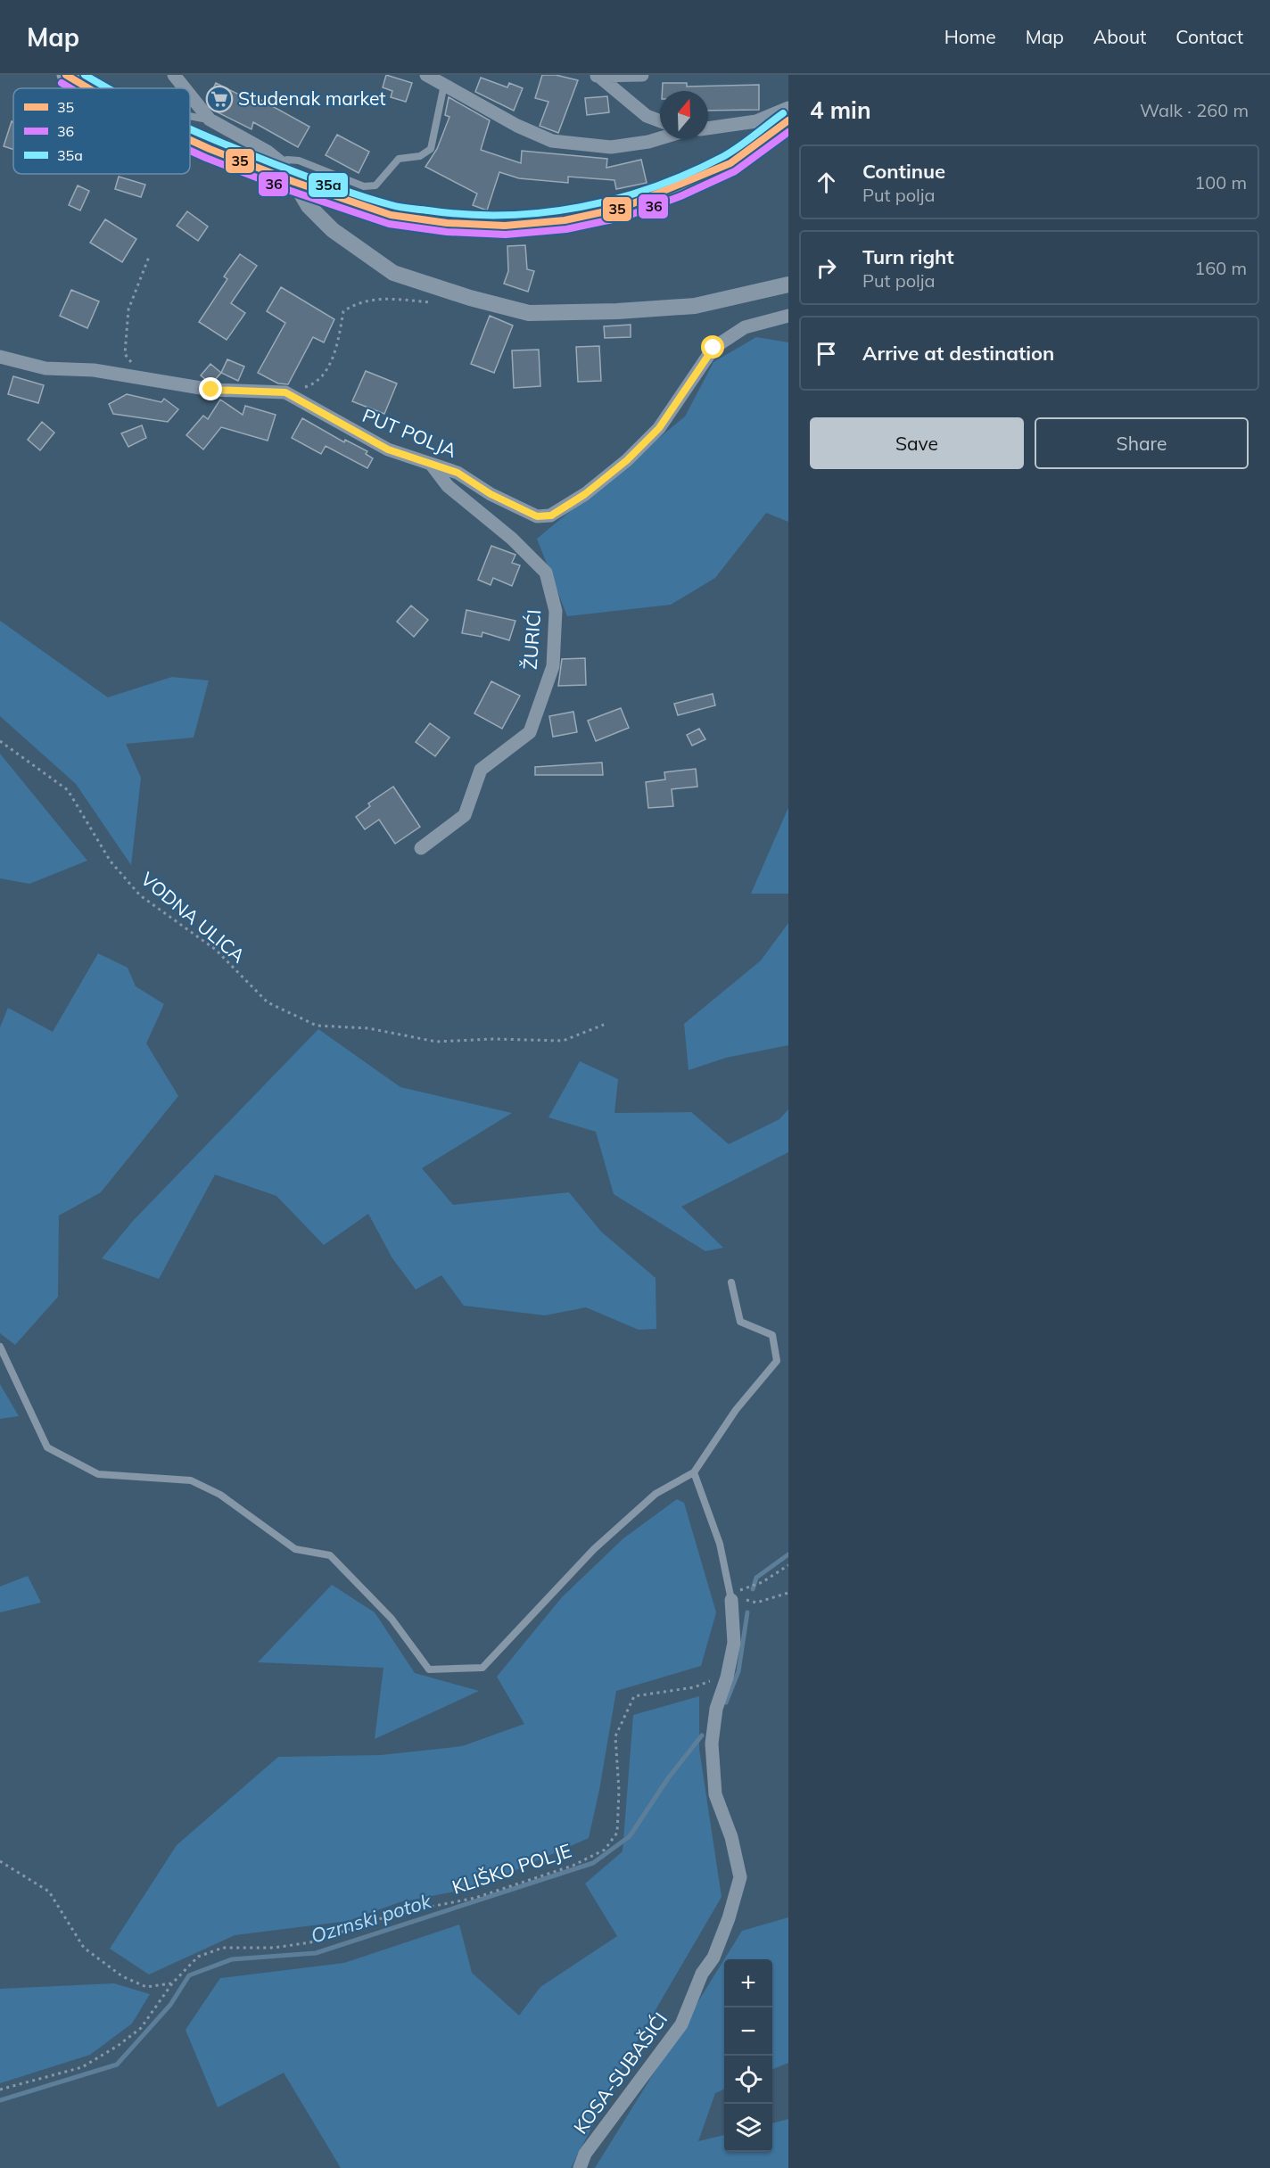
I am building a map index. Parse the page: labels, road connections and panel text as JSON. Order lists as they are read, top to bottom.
{
  "streets": {
    "street": ["PUT POLJA", "ŽURIĆI", "KOSA-SUBAŠIĆI"],
    "path": ["VODNA ULICA", "KLIŠKO POLJE"]
  },
  "crossings": [
    ["PUT POLJA", "ŽURIĆI"],
    ["KLIŠKO POLJE", "KOSA-SUBAŠIĆI"]
  ],
  "water": ["Ozrnski potok"],
  "places": {
    "supermarket": ["Studenak market"]
  },
  "lines": ["transit line 35", "transit line 35a", "transit line 36"],
  "legend": ["35", "36", "35a"],
  "north": "top",
  "page": {
    "header": "Map",
    "nav": [
      "Home",
      "Map",
      "About",
      "Contact"
    ],
    "heading": ["4 min", "Walk · 260 m"],
    "list": [
      ["Continue", "Put polja", "100 m"],
      ["Turn right", "Put polja", "160 m"],
      "Arrive at destination"
    ],
    "buttons": ["Save", "Share"],
    "map_buttons": ["+", "−"]
  }
}
